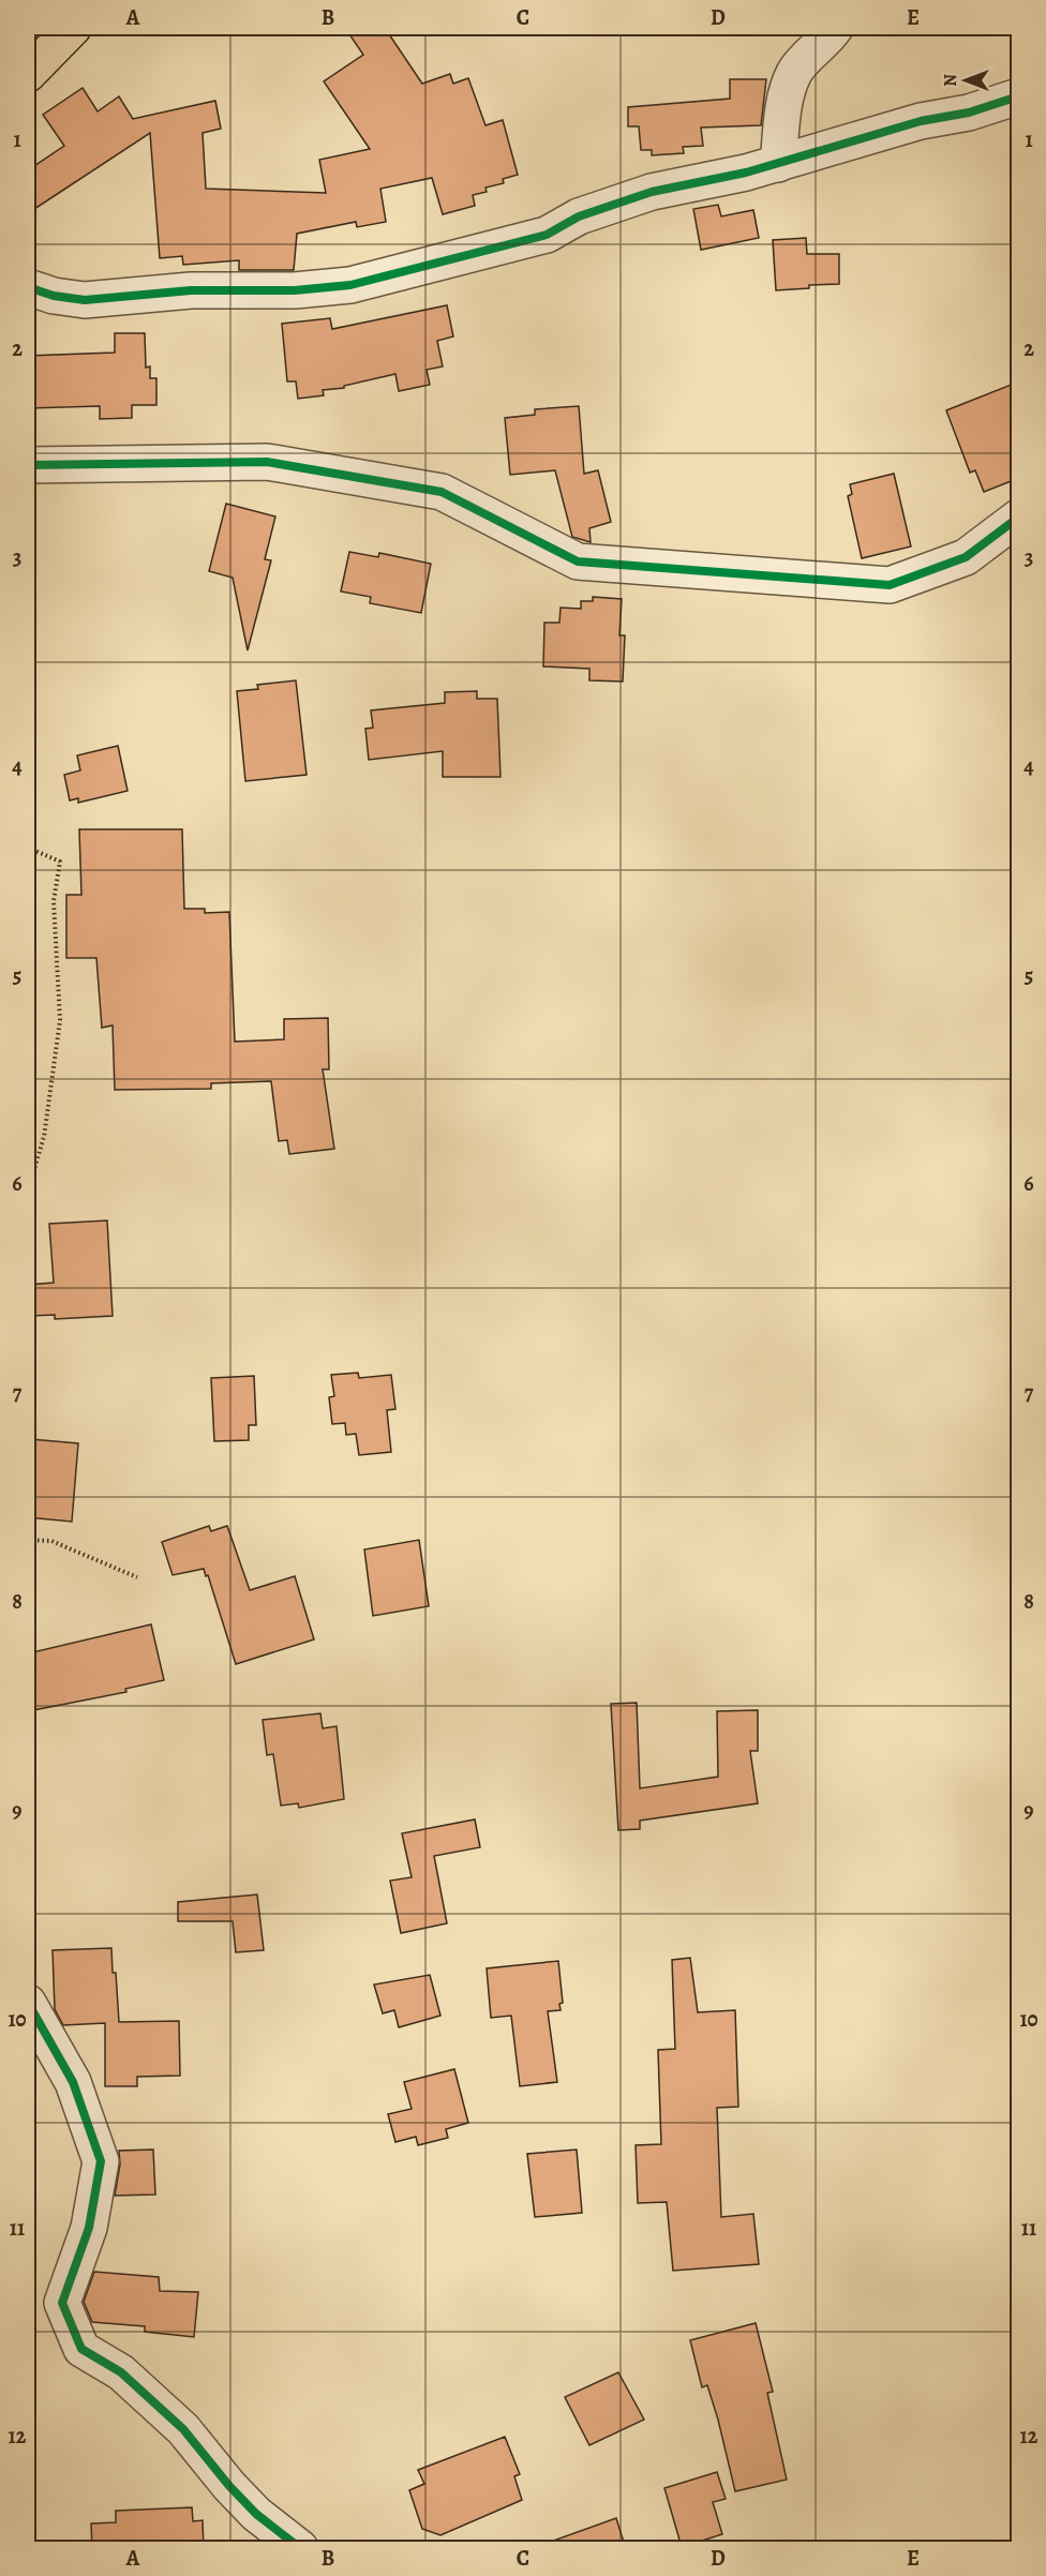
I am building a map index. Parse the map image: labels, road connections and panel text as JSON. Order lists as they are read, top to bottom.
{
  "north": "left",
  "grid": {
    "columns": [
      "A",
      "B",
      "C",
      "D",
      "E"
    ],
    "rows": [
      "1",
      "2",
      "3",
      "4",
      "5",
      "6",
      "7",
      "8",
      "9",
      "10",
      "11",
      "12"
    ]
  }
}
